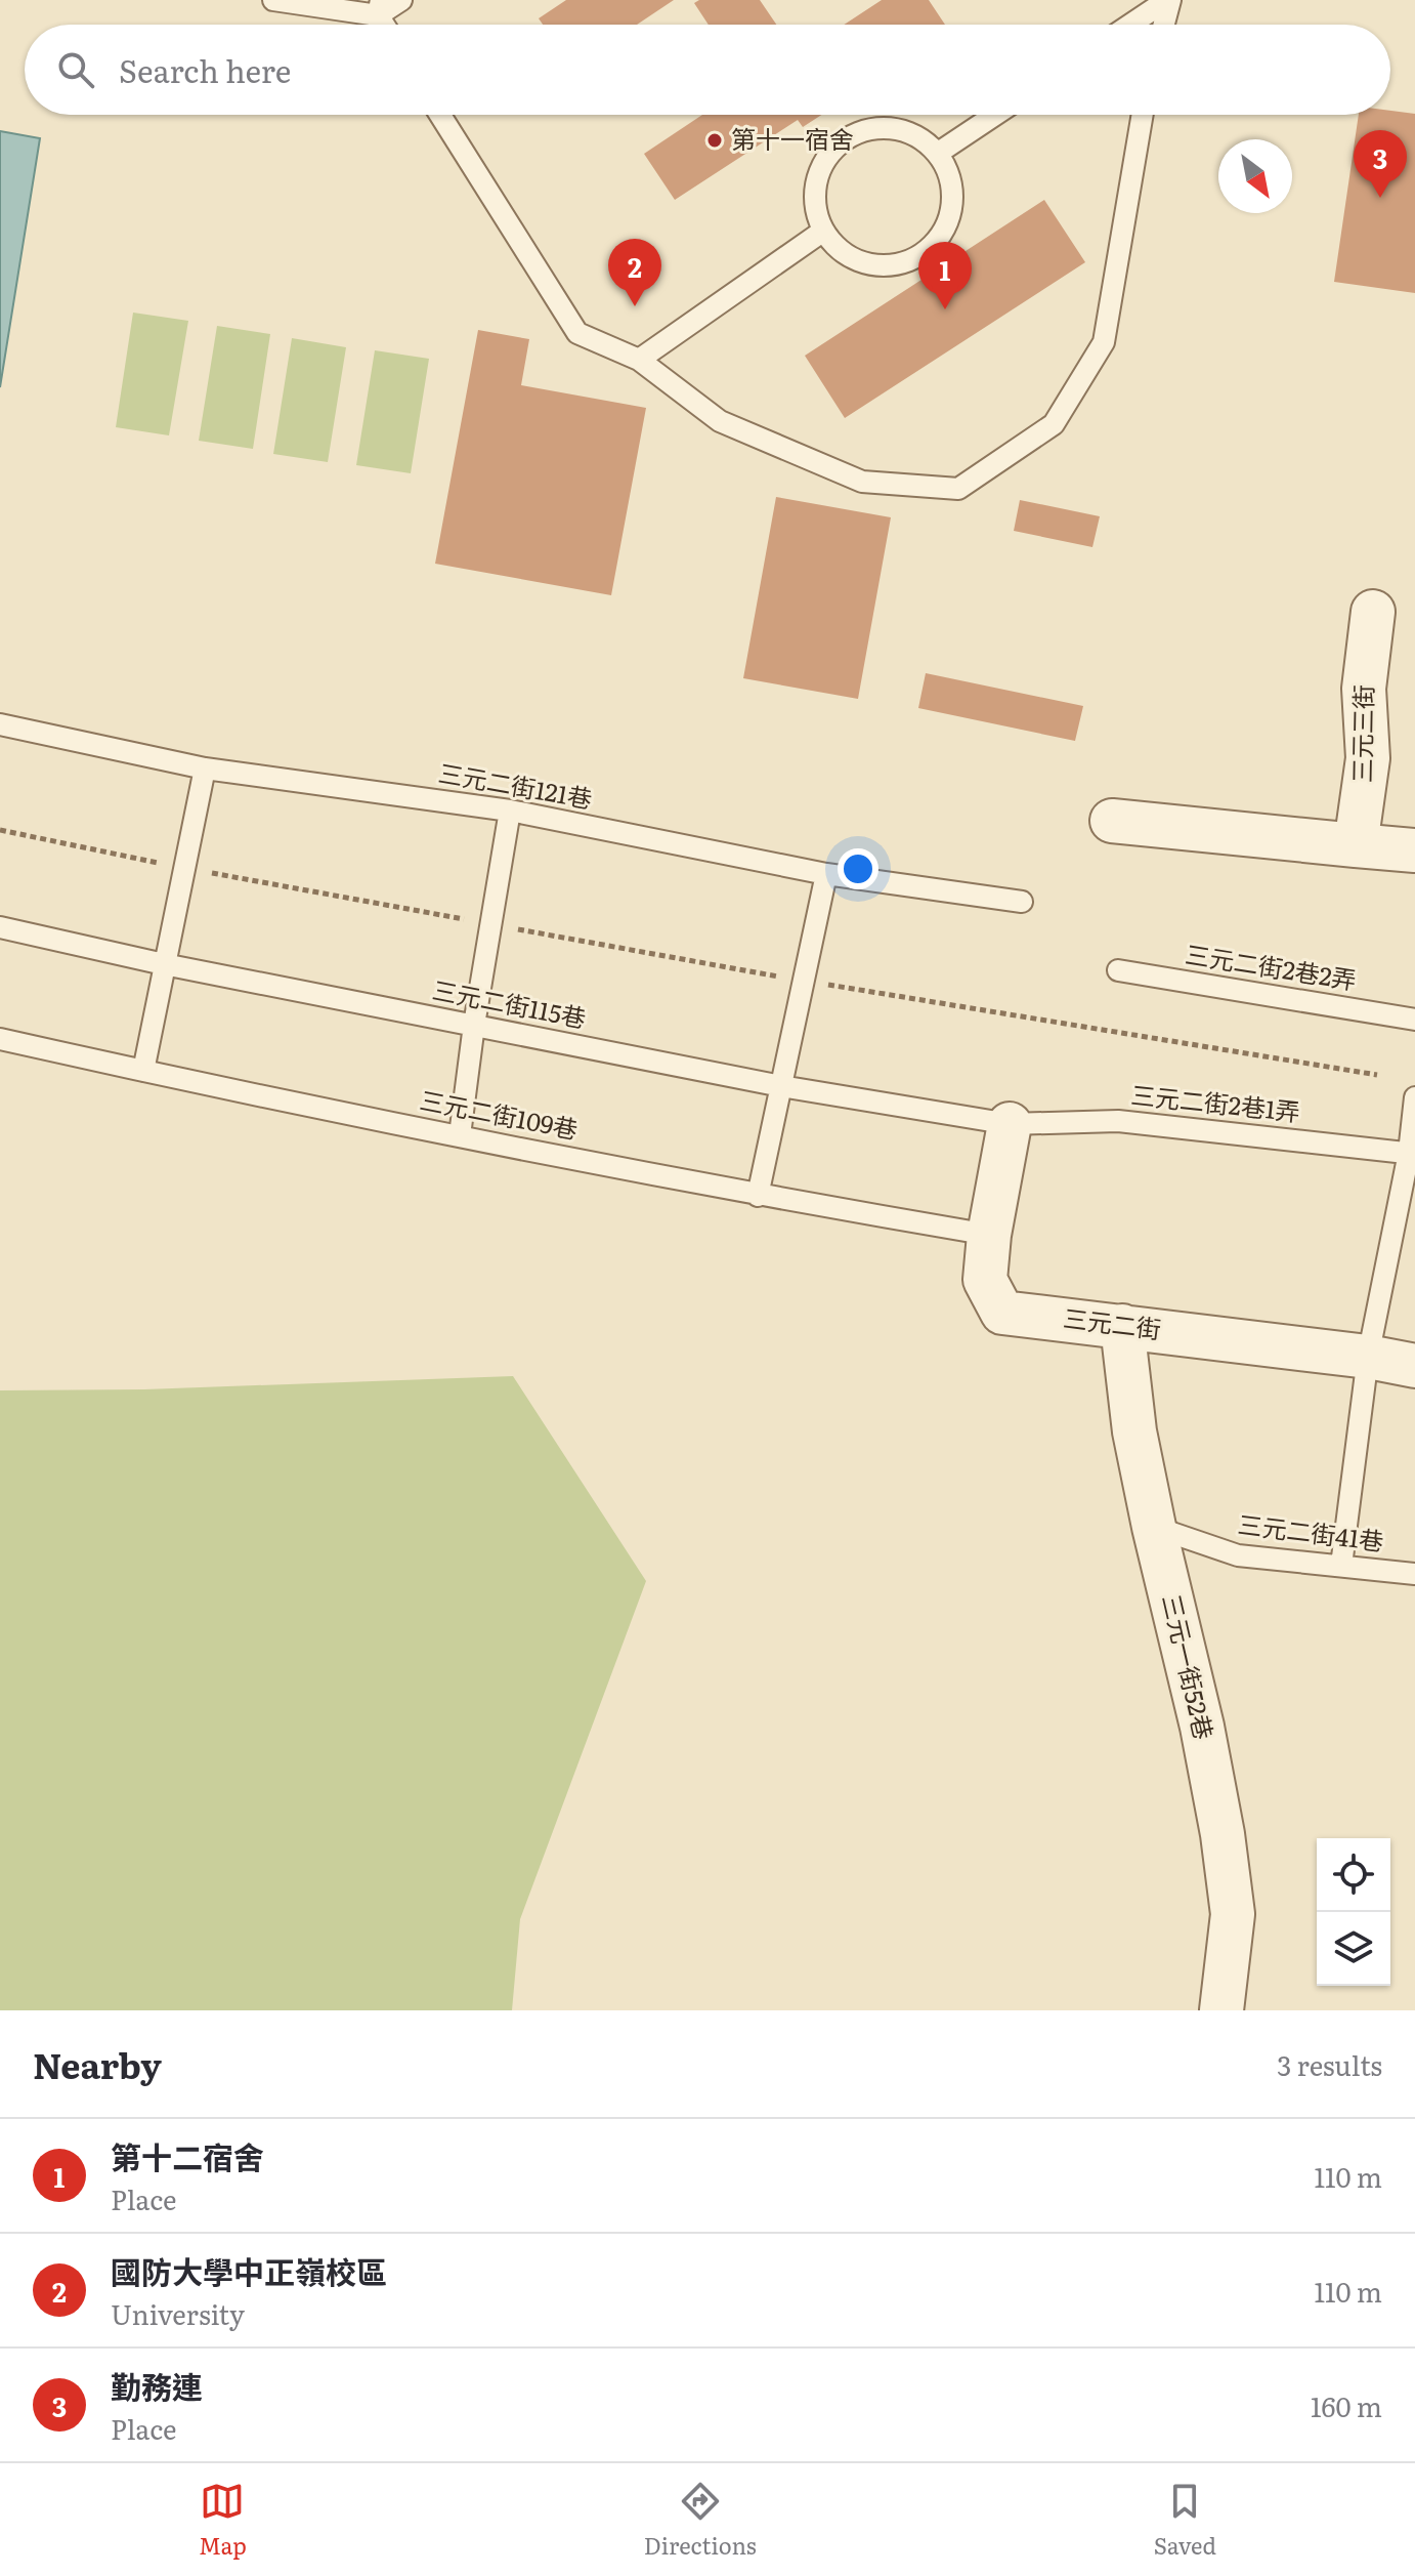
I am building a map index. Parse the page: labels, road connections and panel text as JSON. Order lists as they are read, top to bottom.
{
  "streets": {
    "street": ["三元三街", "三元二街", "三元一街52巷"],
    "lane": [
      "三元二街121巷",
      "三元二街2巷2弄",
      "三元二街115巷",
      "三元二街2巷1弄",
      "三元二街109巷",
      "三元二街41巷"
    ]
  },
  "crossings": [
    ["三元二街115巷", "三元二街2巷1弄"],
    ["三元二街115巷", "三元二街"],
    ["三元二街2巷1弄", "三元二街"],
    ["三元二街109巷", "三元二街"],
    ["三元二街", "三元一街52巷"],
    ["三元二街41巷", "三元一街52巷"]
  ],
  "places": ["第十一宿舍"],
  "north": "bottom right",
  "page": {
    "search": "Search here",
    "pins": ["3", "2", "1"],
    "heading": ["Nearby", "3 results"],
    "list": [
      {
        "mark": "1",
        "name": "第十二宿舍",
        "note": "Place",
        "value": "110 m"
      },
      {
        "mark": "2",
        "name": "國防大學中正嶺校區",
        "note": "University",
        "value": "110 m"
      },
      {
        "mark": "3",
        "name": "勤務連",
        "note": "Place",
        "value": "160 m"
      }
    ],
    "nav": ["Map", "Directions", "Saved"]
  }
}
